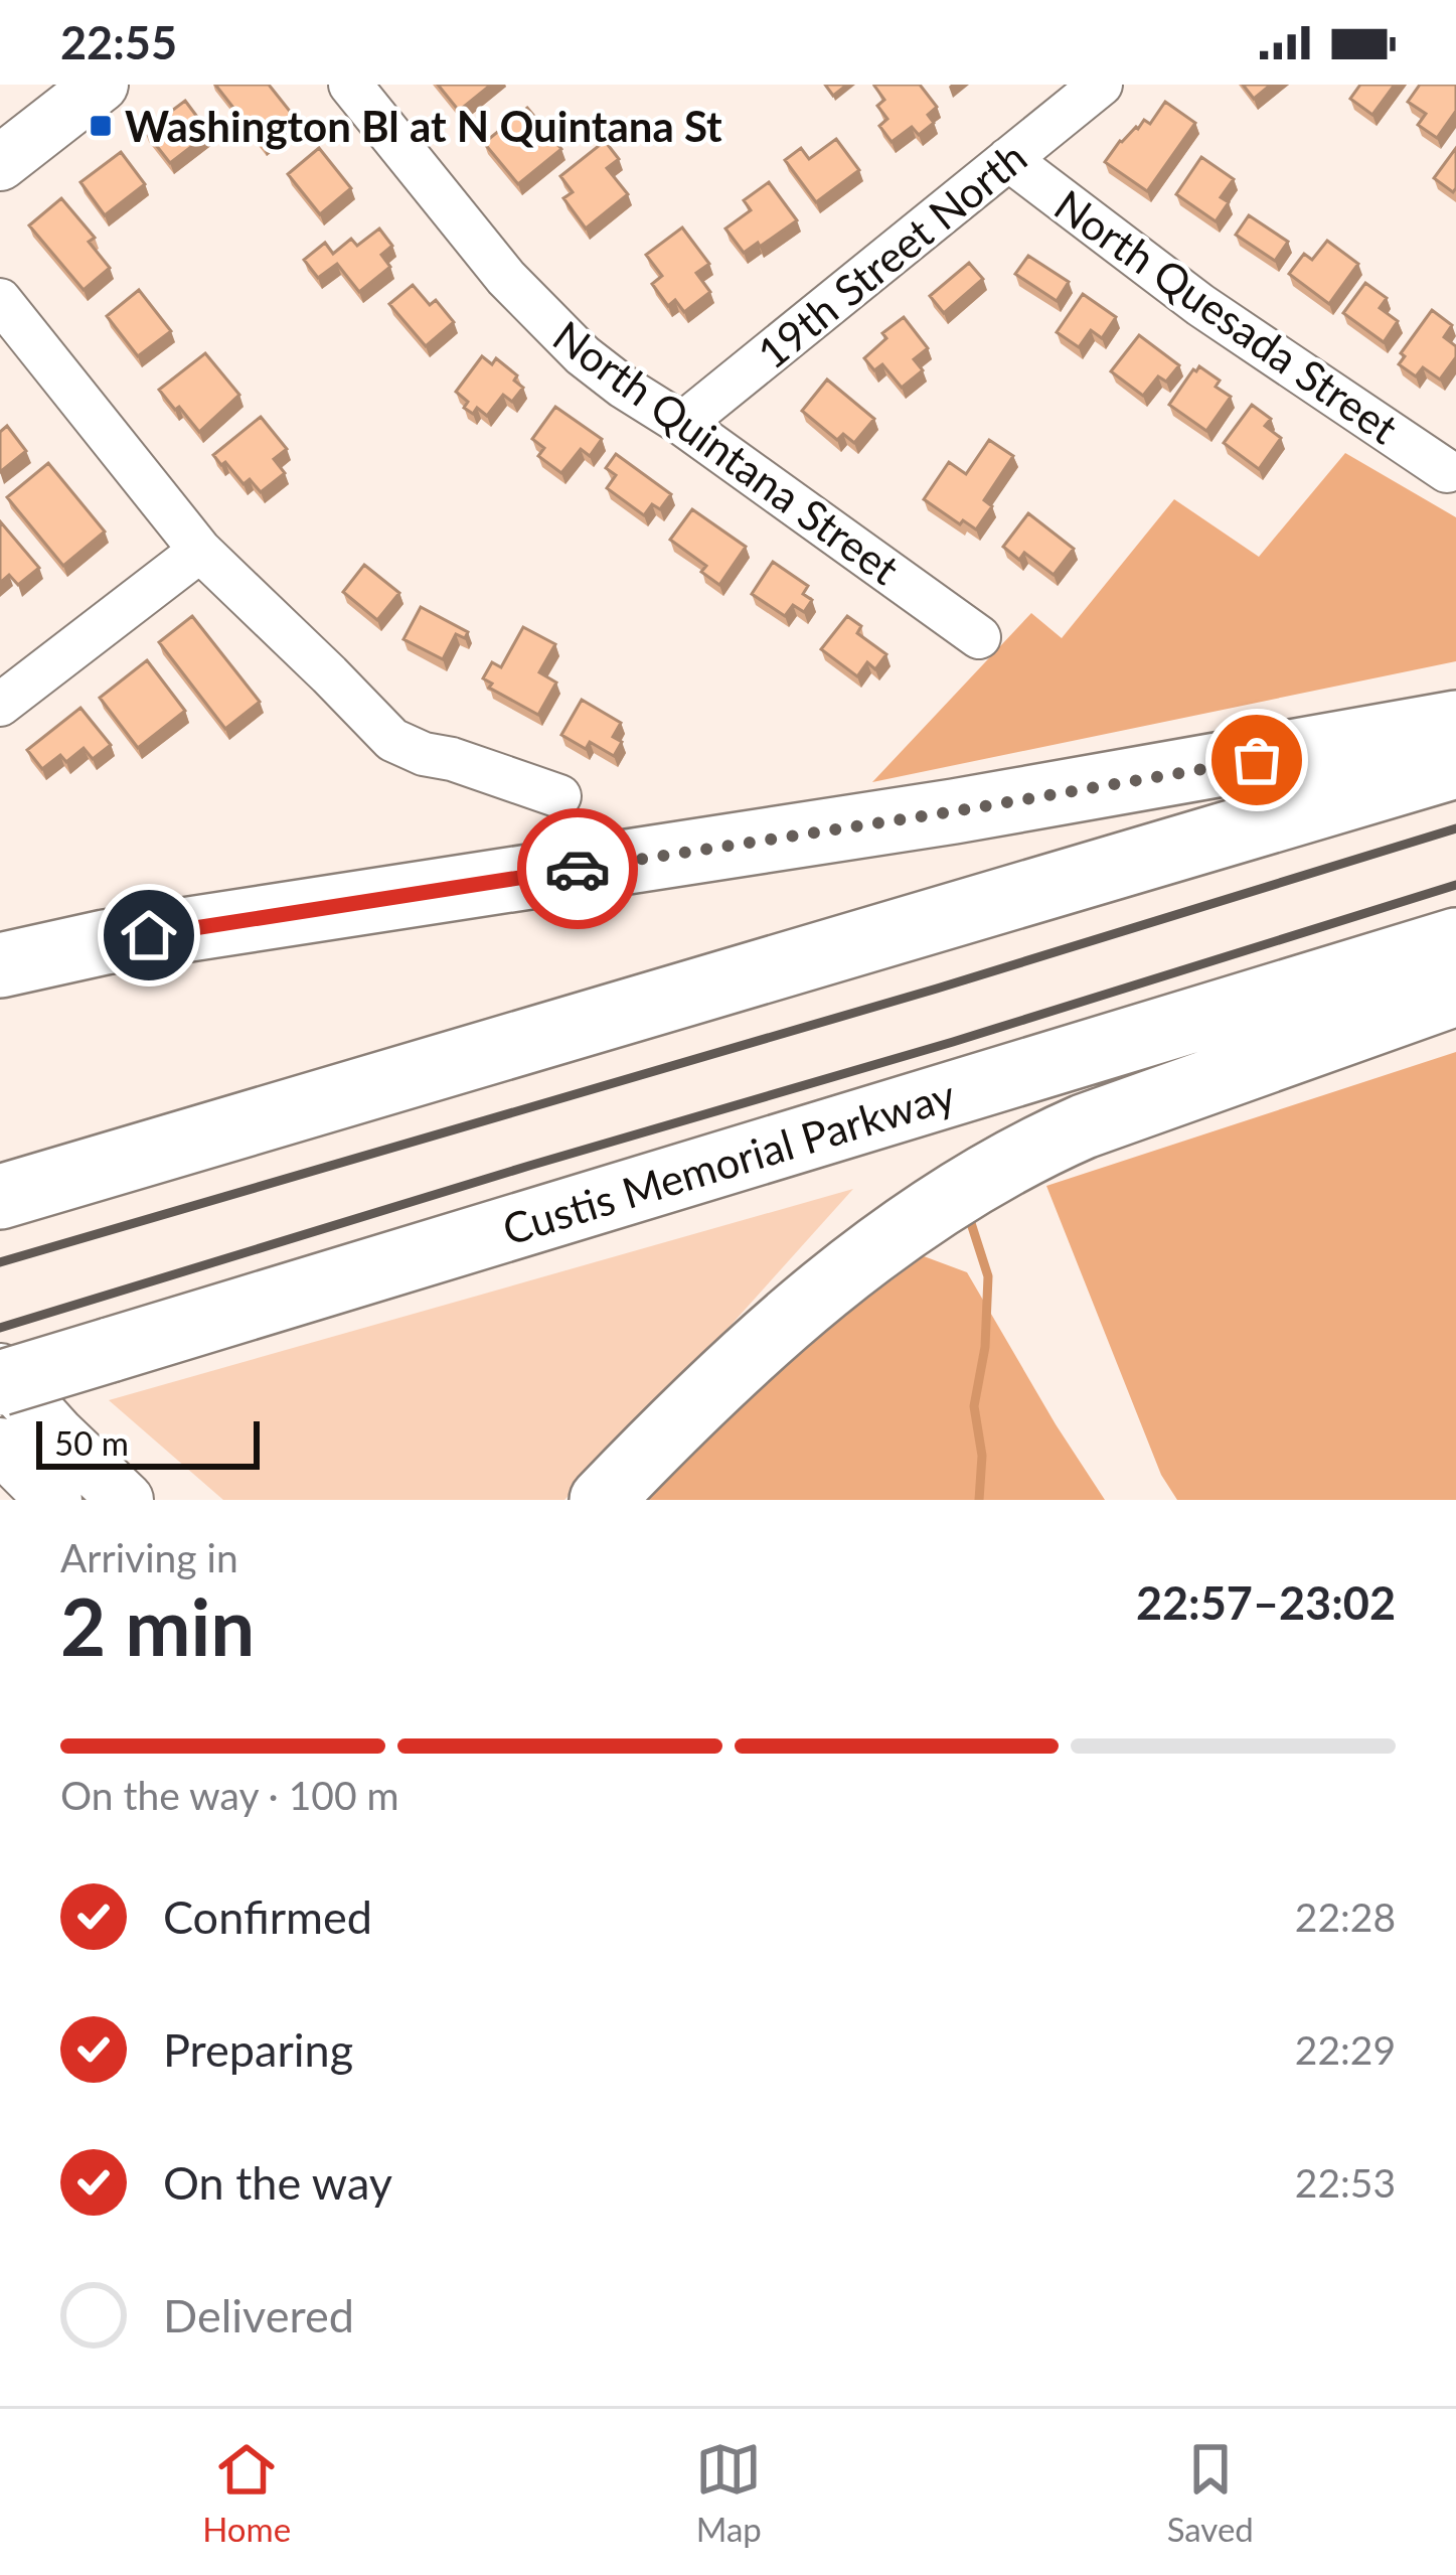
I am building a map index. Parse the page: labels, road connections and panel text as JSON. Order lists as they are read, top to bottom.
{
  "streets": {
    "highway": ["Custis Memorial Parkway"],
    "street": ["19th Street North", "North Quesada Street", "North Quintana Street"]
  },
  "crossings": [
    ["19th Street North", "North Quesada Street"],
    ["19th Street North", "North Quintana Street"]
  ],
  "places": {
    "transit": ["Washington Bl at N Quintana St"]
  },
  "scale_bar": "50 m",
  "page": {
    "status": "22:55",
    "scale": "50 m",
    "heading": ["2 min", "Arriving in", "22:57–23:02"],
    "bar": "On the way · 100 m",
    "list": [
      ["Confirmed", "22:28"],
      ["Preparing", "22:29"],
      ["On the way", "22:53"],
      "Delivered"
    ],
    "tabs": ["Home", "Map", "Saved"]
  }
}
